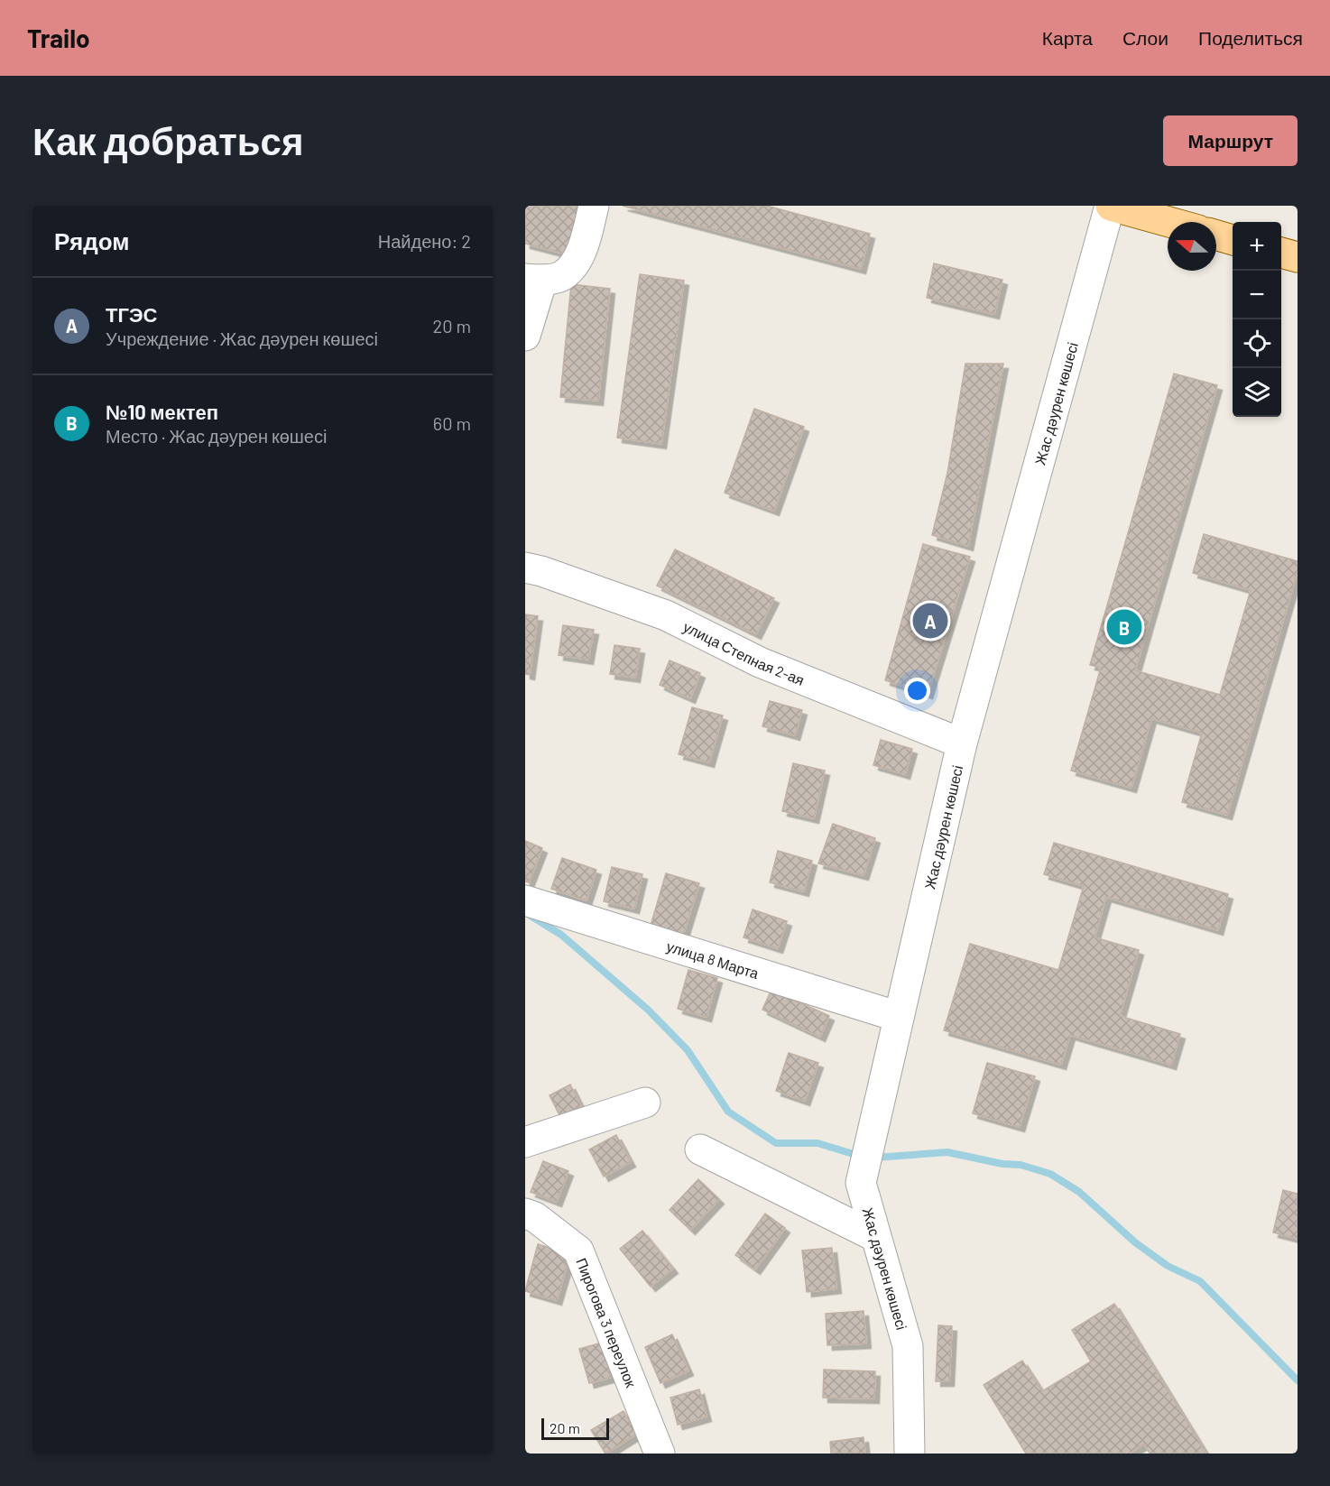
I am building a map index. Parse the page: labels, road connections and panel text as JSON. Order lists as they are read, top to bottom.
{
  "streets": {
    "street": [
      "Жас дәурен көшесі",
      "улица Степная 2-ая",
      "улица 8 Марта",
      "Пирогова 3 переулок"
    ]
  },
  "crossings": [
    ["Жас дәурен көшесі", "улица Степная 2-ая"],
    ["Жас дәурен көшесі", "улица 8 Марта"]
  ],
  "scale_bar": "20 m",
  "north": "left",
  "page": {
    "header": "Trailo",
    "nav": ["Карта", "Слои", "Поделиться"],
    "buttons": "Маршрут",
    "title": "Как добраться",
    "heading": ["Рядом", "Найдено: 2"],
    "map_buttons": ["+", "−"],
    "list": [
      {
        "mark": "A",
        "name": "ТГЭС",
        "note": "Учреждение · Жас дәурен көшесі",
        "value": "20 m"
      },
      {
        "mark": "B",
        "name": "№10 мектеп",
        "note": "Место · Жас дәурен көшесі",
        "value": "60 m"
      }
    ],
    "pins": ["A", "B"],
    "scale": "20 m"
  }
}
